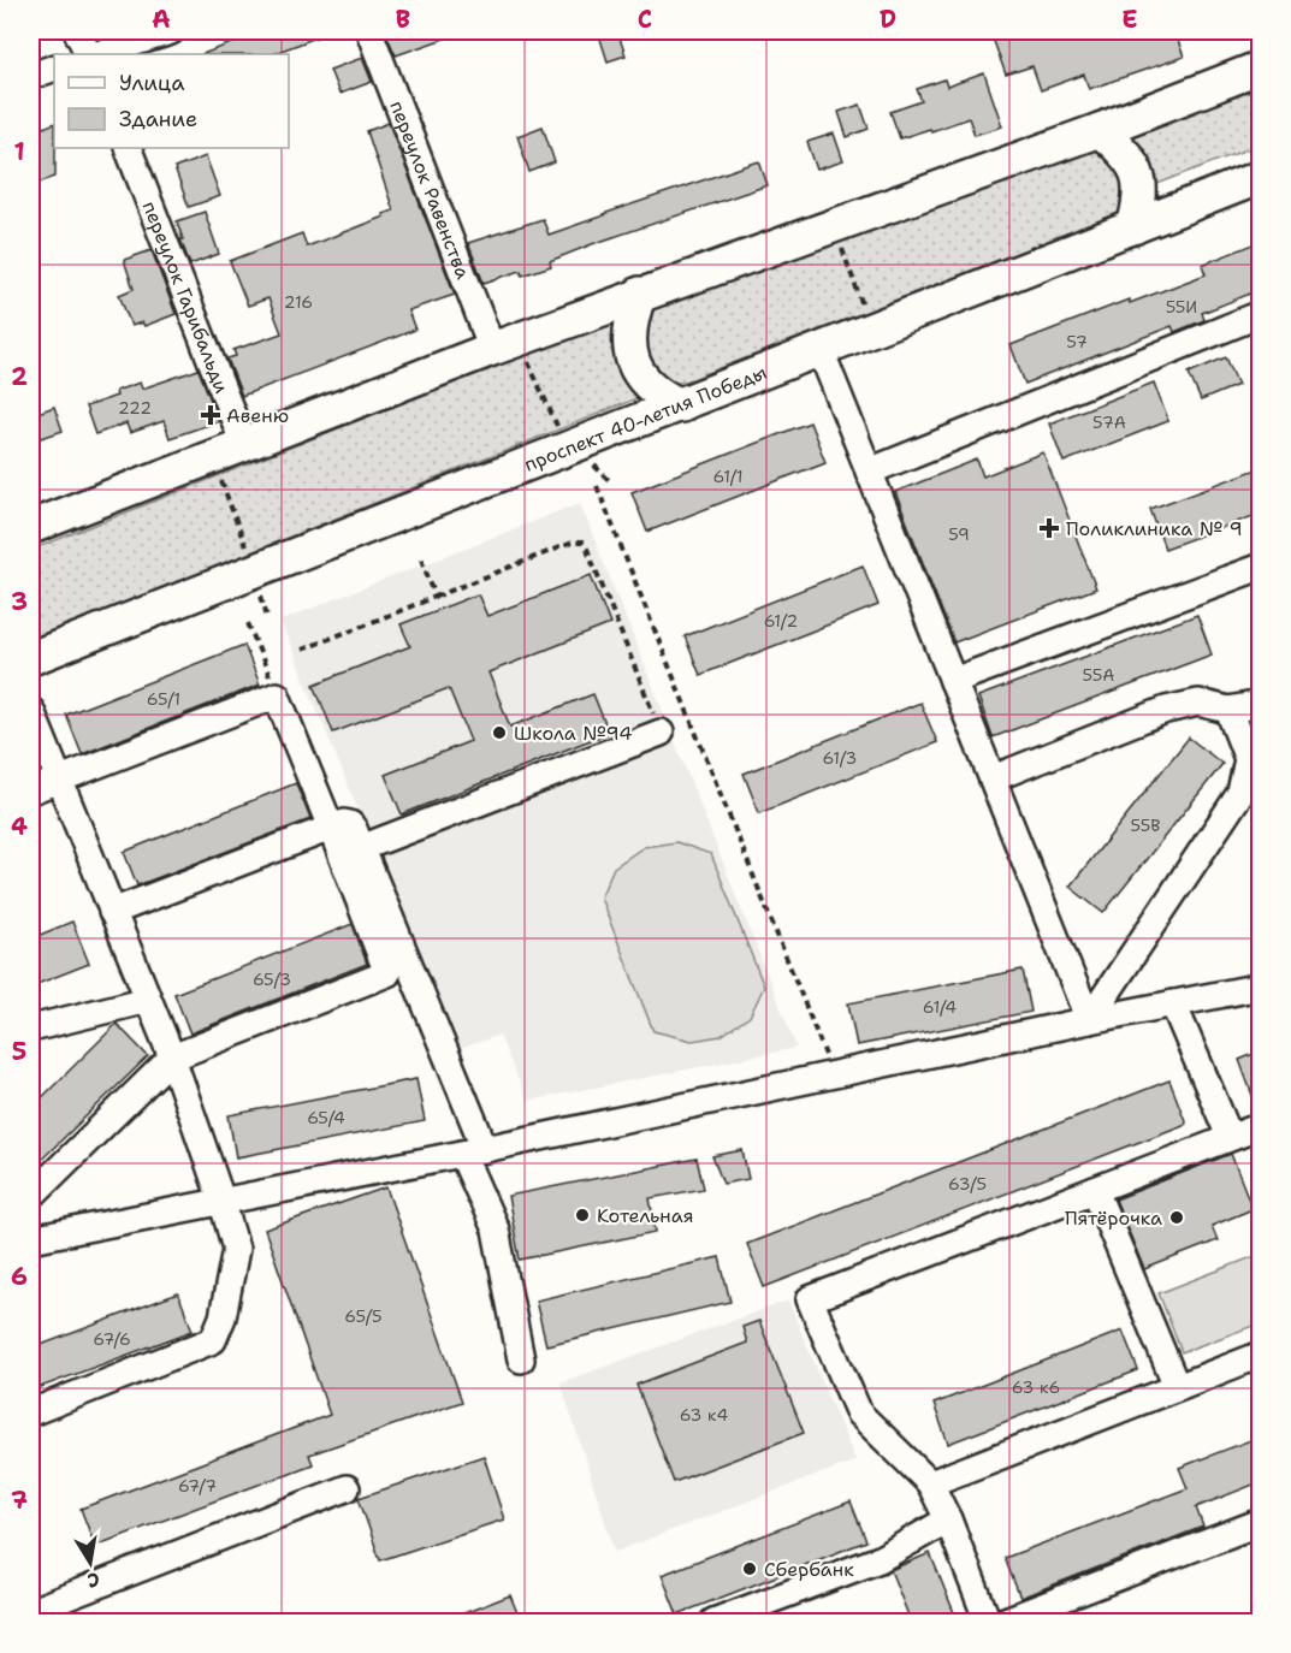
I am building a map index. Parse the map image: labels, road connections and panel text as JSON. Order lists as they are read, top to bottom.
{
  "streets": {
    "main road": ["проспект 40-летия Победы"],
    "street": ["переулок Равенства", "переулок Гарибальди"]
  },
  "places": {
    "health": ["Авеню", "Поликлиника № 9"],
    "other": [
      "Школа №94",
      "Котельная",
      "Пятёрочка",
      "Сбербанк"
    ]
  },
  "house_numbers": [
    "216",
    "55И",
    "57",
    "222",
    "57А",
    "61/1",
    "59",
    "61/2",
    "55А",
    "65/1",
    "61/3",
    "55В",
    "65/3",
    "61/4",
    "65/4",
    "63/5",
    "65/5",
    "67/6",
    "63 к6",
    "63 к4",
    "67/7"
  ],
  "legend": ["Улица", "Здание"],
  "north": "bottom",
  "grid": {
    "columns": [
      "A",
      "B",
      "C",
      "D",
      "E"
    ],
    "rows": [
      "1",
      "2",
      "3",
      "4",
      "5",
      "6",
      "7"
    ]
  }
}
